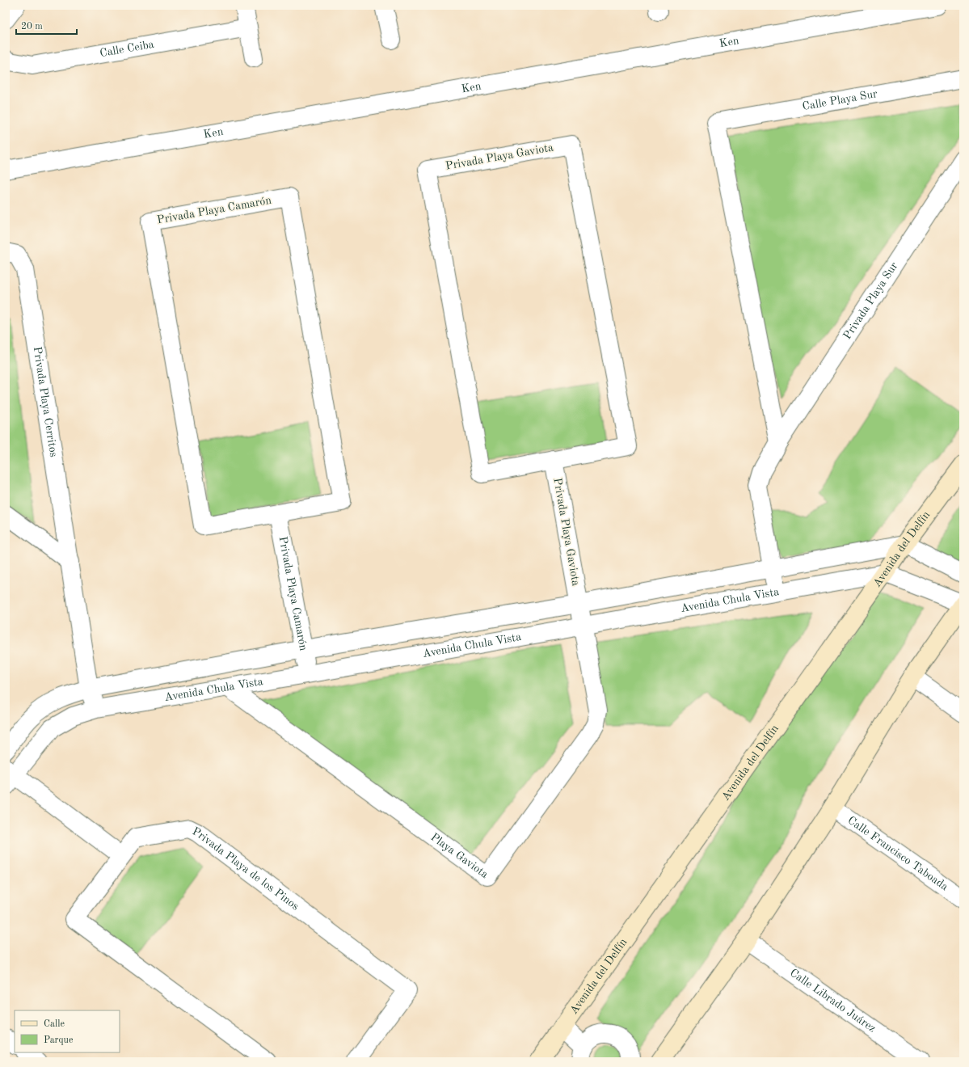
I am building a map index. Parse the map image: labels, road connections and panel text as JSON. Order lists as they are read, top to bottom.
{
  "streets": {
    "street": [
      "Ken",
      "Calle Ceiba",
      "Calle Playa Sur",
      "Privada Playa Gaviota",
      "Privada Playa Camarón",
      "Privada Playa Sur",
      "Privada Playa Cerritos",
      "Avenida del Delfín",
      "Avenida Chula Vista",
      "Playa Gaviota",
      "Calle Francisco Taboada",
      "Privada Playa de los Pinos",
      "Calle Librado Juárez"
    ]
  },
  "crossings": [
    ["Calle Playa Sur", "Privada Playa Sur"],
    ["Privada Playa Gaviota", "Avenida Chula Vista"],
    ["Privada Playa Gaviota", "Playa Gaviota"],
    ["Privada Playa Camarón", "Avenida Chula Vista"],
    ["Privada Playa Sur", "Avenida Chula Vista"],
    ["Privada Playa Cerritos", "Avenida Chula Vista"],
    ["Avenida del Delfín", "Avenida Chula Vista"],
    ["Avenida Chula Vista", "Playa Gaviota"]
  ],
  "legend": ["Calle", "Parque"],
  "scale_bar": "20 m"
}
